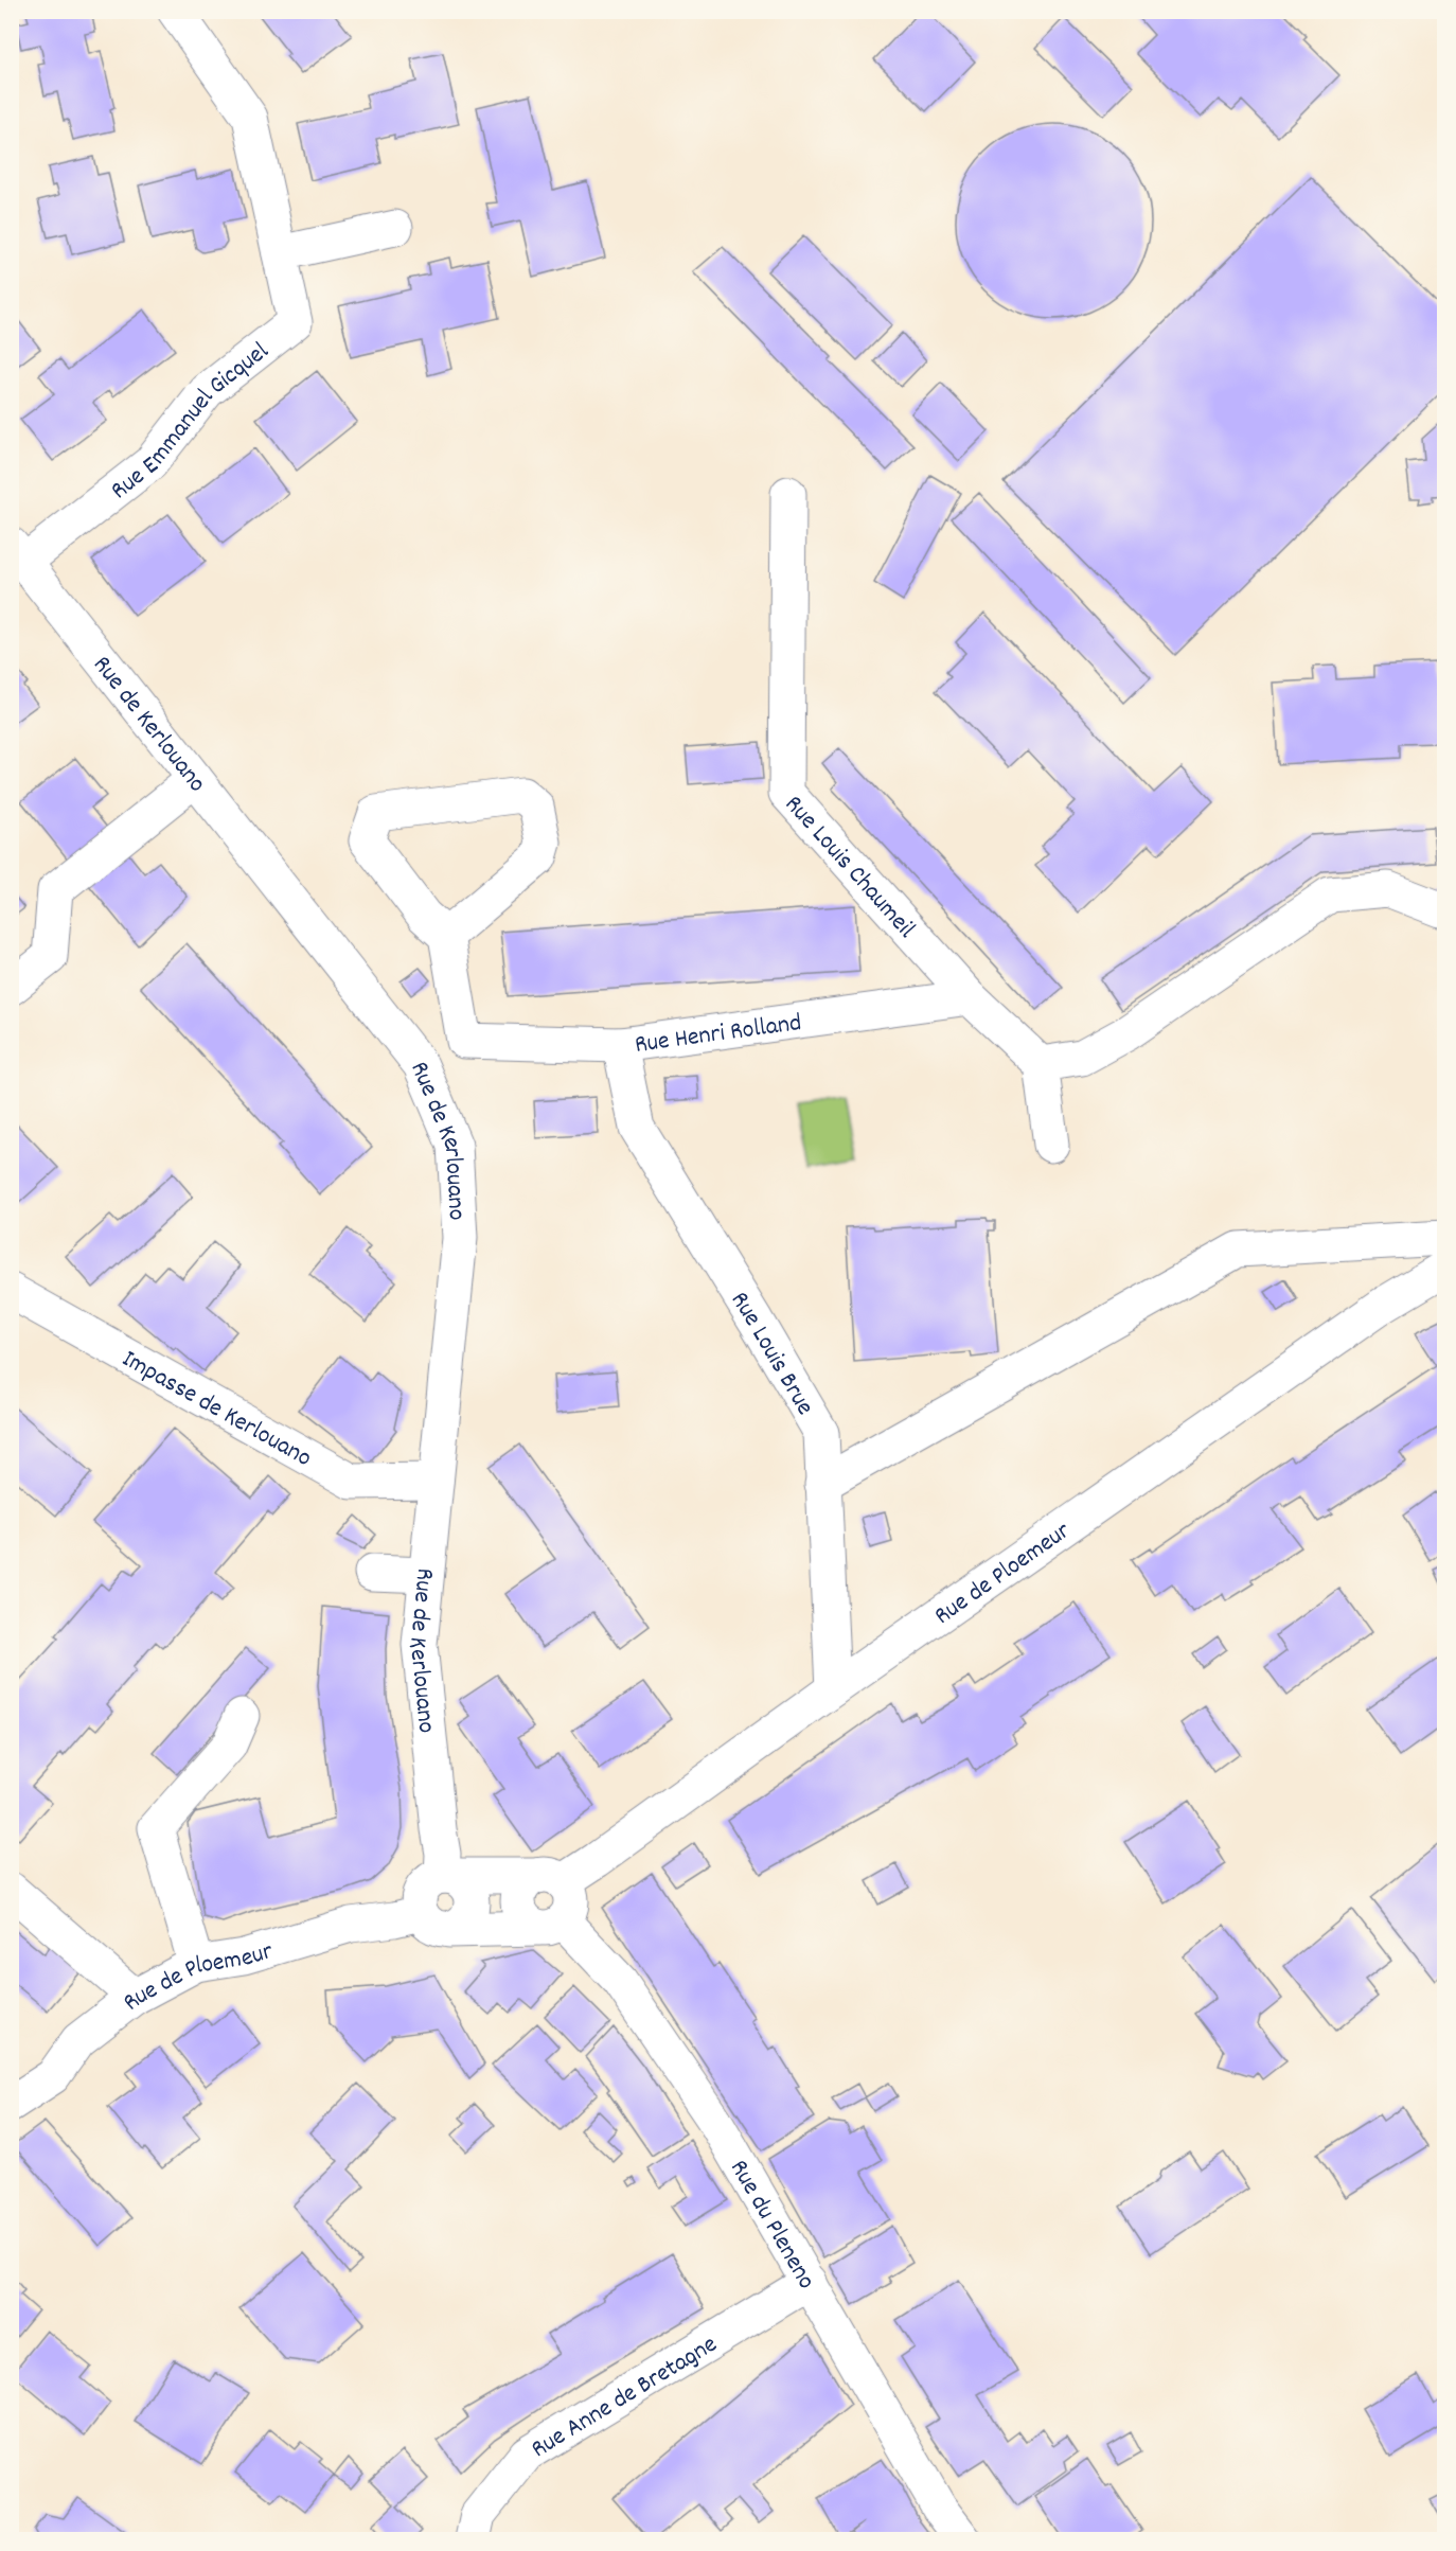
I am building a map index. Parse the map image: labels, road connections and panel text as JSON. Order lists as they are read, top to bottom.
{
  "streets": {
    "street": [
      "Rue Emmanuel Gicquel",
      "Rue de Kerlouano",
      "Rue Louis Chaumeil",
      "Rue Henri Rolland",
      "Rue Louis Brue",
      "Impasse de Kerlouano",
      "Rue de Ploemeur",
      "Rue du Pleneno",
      "Rue Anne de Bretagne"
    ]
  },
  "crossings": [
    ["Rue Emmanuel Gicquel", "Rue de Kerlouano"],
    ["Rue de Kerlouano", "Impasse de Kerlouano"],
    ["Rue de Kerlouano", "Rue de Ploemeur"],
    ["Rue Louis Chaumeil", "Rue Henri Rolland"],
    ["Rue Henri Rolland", "Rue Louis Brue"],
    ["Rue Louis Brue", "Rue de Ploemeur"],
    ["Rue de Ploemeur", "Rue du Pleneno"],
    ["Rue du Pleneno", "Rue Anne de Bretagne"]
  ]
}
